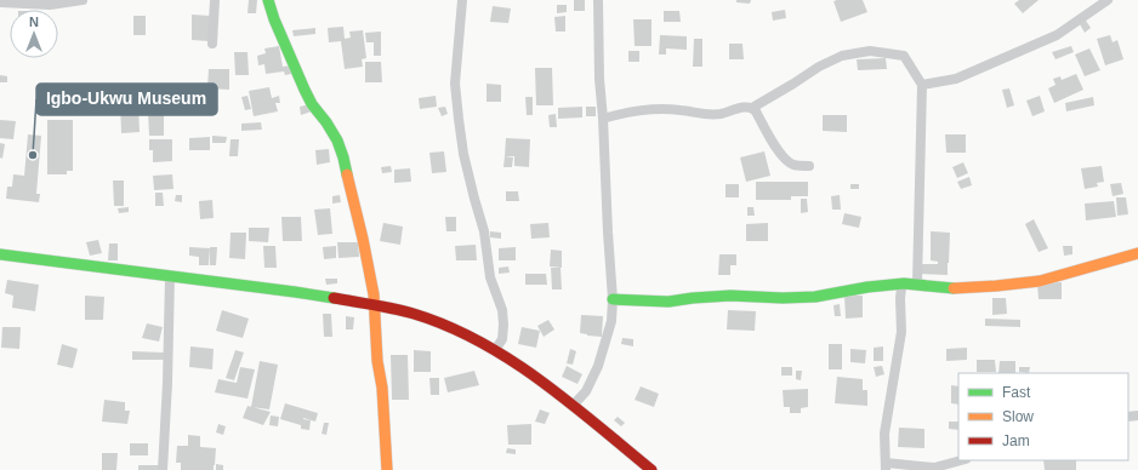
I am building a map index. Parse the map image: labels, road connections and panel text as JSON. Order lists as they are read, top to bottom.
{
  "places": ["Igbo-Ukwu Museum"],
  "legend": ["Fast", "Slow", "Jam"],
  "north": "top"
}
